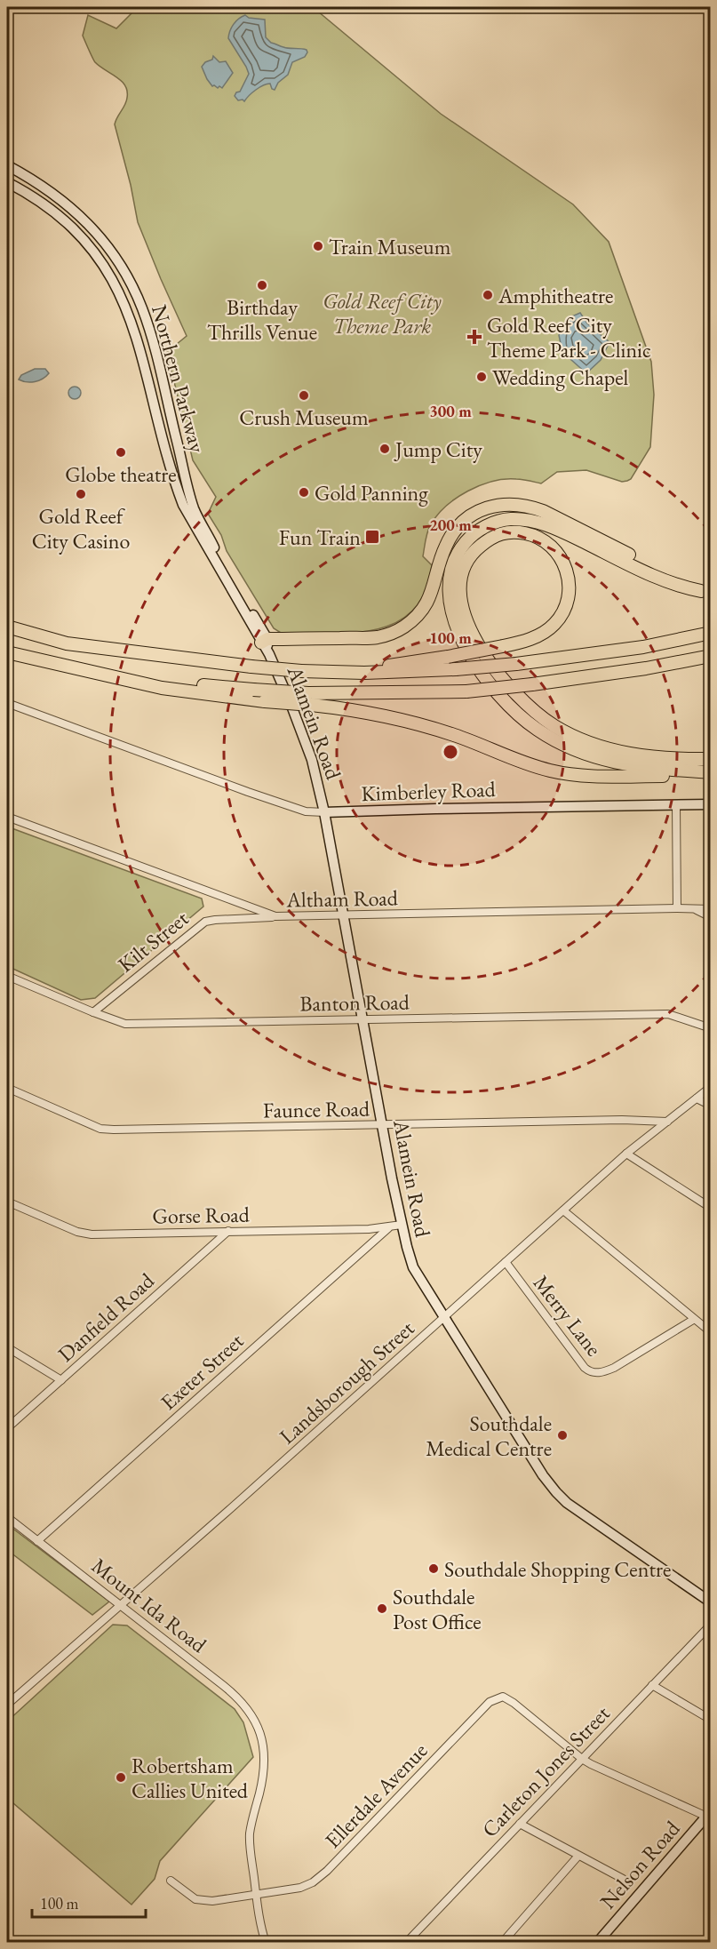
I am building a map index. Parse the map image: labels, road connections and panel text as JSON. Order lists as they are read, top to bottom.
{
  "streets": {
    "main road": [
      "Northern Parkway",
      "Alamein Road",
      "Kimberley Road",
      "Nelson Road"
    ],
    "street": [
      "Altham Road",
      "Kilt Street",
      "Banton Road",
      "Faunce Road",
      "Gorse Road",
      "Merry Lane",
      "Danfield Road",
      "Exeter Street",
      "Landsborough Street",
      "Mount Ida Road",
      "Carleton Jones Street",
      "Ellerdale Avenue"
    ]
  },
  "crossings": [
    ["Northern Parkway", "Alamein Road"],
    ["Alamein Road", "Kimberley Road"],
    ["Alamein Road", "Altham Road"],
    ["Alamein Road", "Banton Road"],
    ["Alamein Road", "Faunce Road"],
    ["Alamein Road", "Gorse Road"],
    ["Alamein Road", "Landsborough Street"],
    ["Altham Road", "Kilt Street"],
    ["Kilt Street", "Banton Road"],
    ["Faunce Road", "Landsborough Street"],
    ["Gorse Road", "Danfield Road"],
    ["Gorse Road", "Exeter Street"],
    ["Merry Lane", "Landsborough Street"],
    ["Exeter Street", "Mount Ida Road"],
    ["Landsborough Street", "Mount Ida Road"],
    ["Mount Ida Road", "Ellerdale Avenue"],
    ["Carleton Jones Street", "Ellerdale Avenue"]
  ],
  "parks": ["Gold Reef City Theme Park"],
  "places": {
    "other": [
      "Train Museum",
      "Birthday Thrills Venue",
      "Amphitheatre",
      "Wedding Chapel",
      "Crush Museum",
      "Jump City",
      "Globe theatre",
      "Gold Panning",
      "Gold Reef City Casino",
      "Southdale Medical Centre",
      "Southdale Shopping Centre",
      "Southdale Post Office",
      "Robertsham Callies United"
    ],
    "health": ["Gold Reef City Theme Park - Clinic"],
    "transit": ["Fun Train"]
  },
  "scale_bar": "100 m",
  "rings": ["300 m", "200 m", "100 m"]
}
